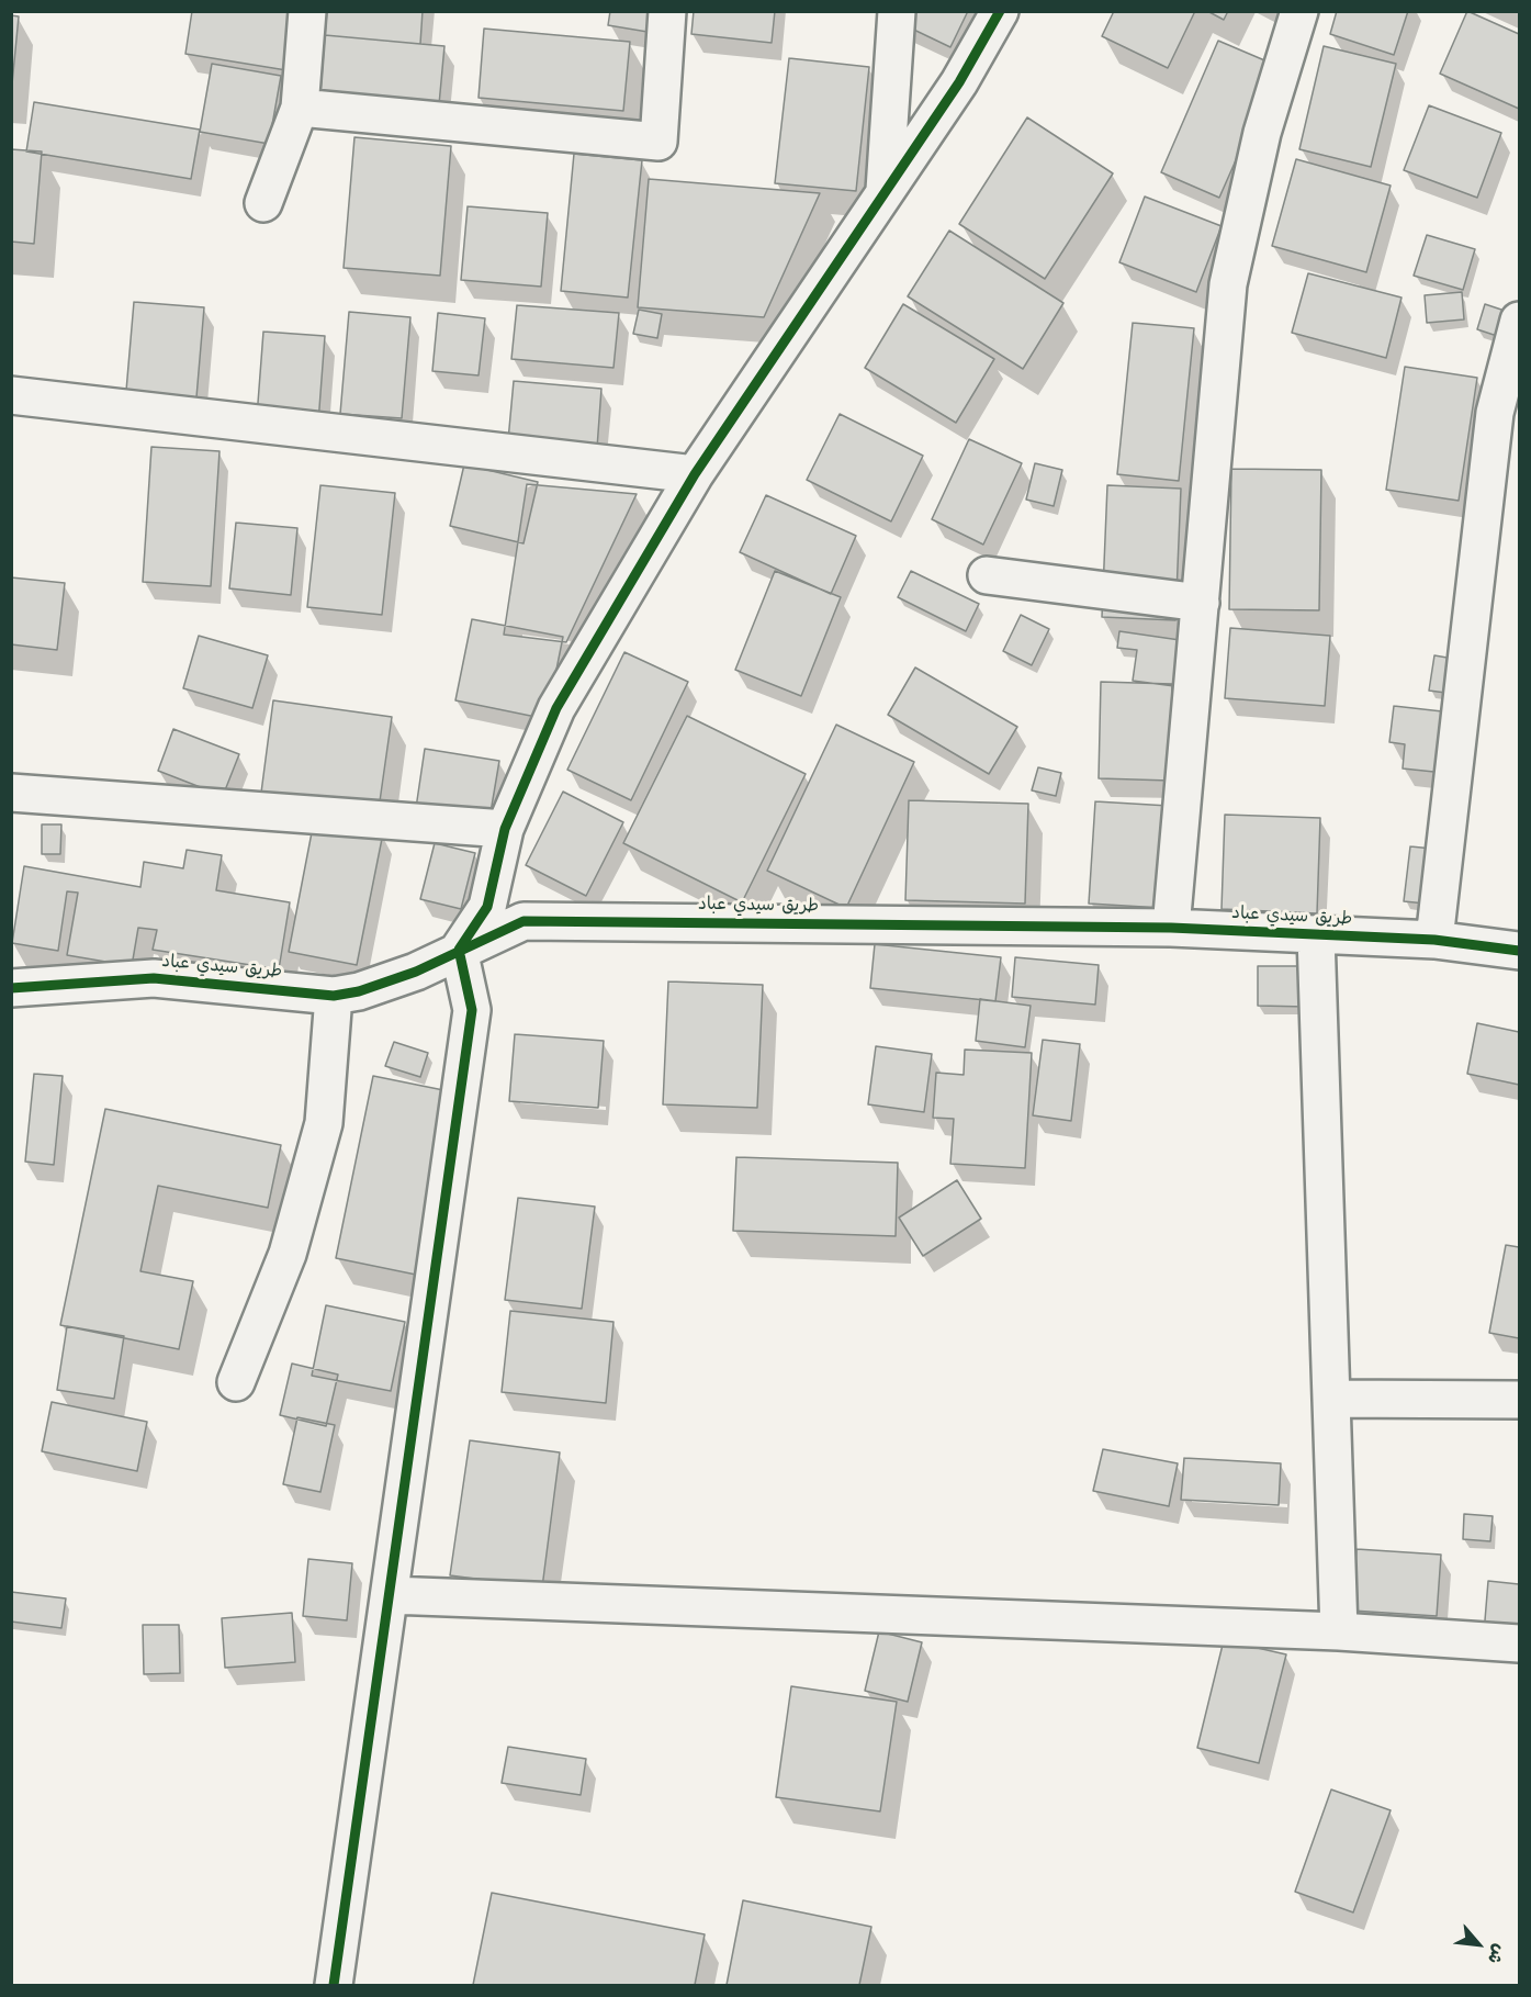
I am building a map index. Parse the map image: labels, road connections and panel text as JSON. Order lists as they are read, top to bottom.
{
  "streets": {
    "street": ["طريق سيدي عباد"]
  },
  "north": "bottom right"
}
